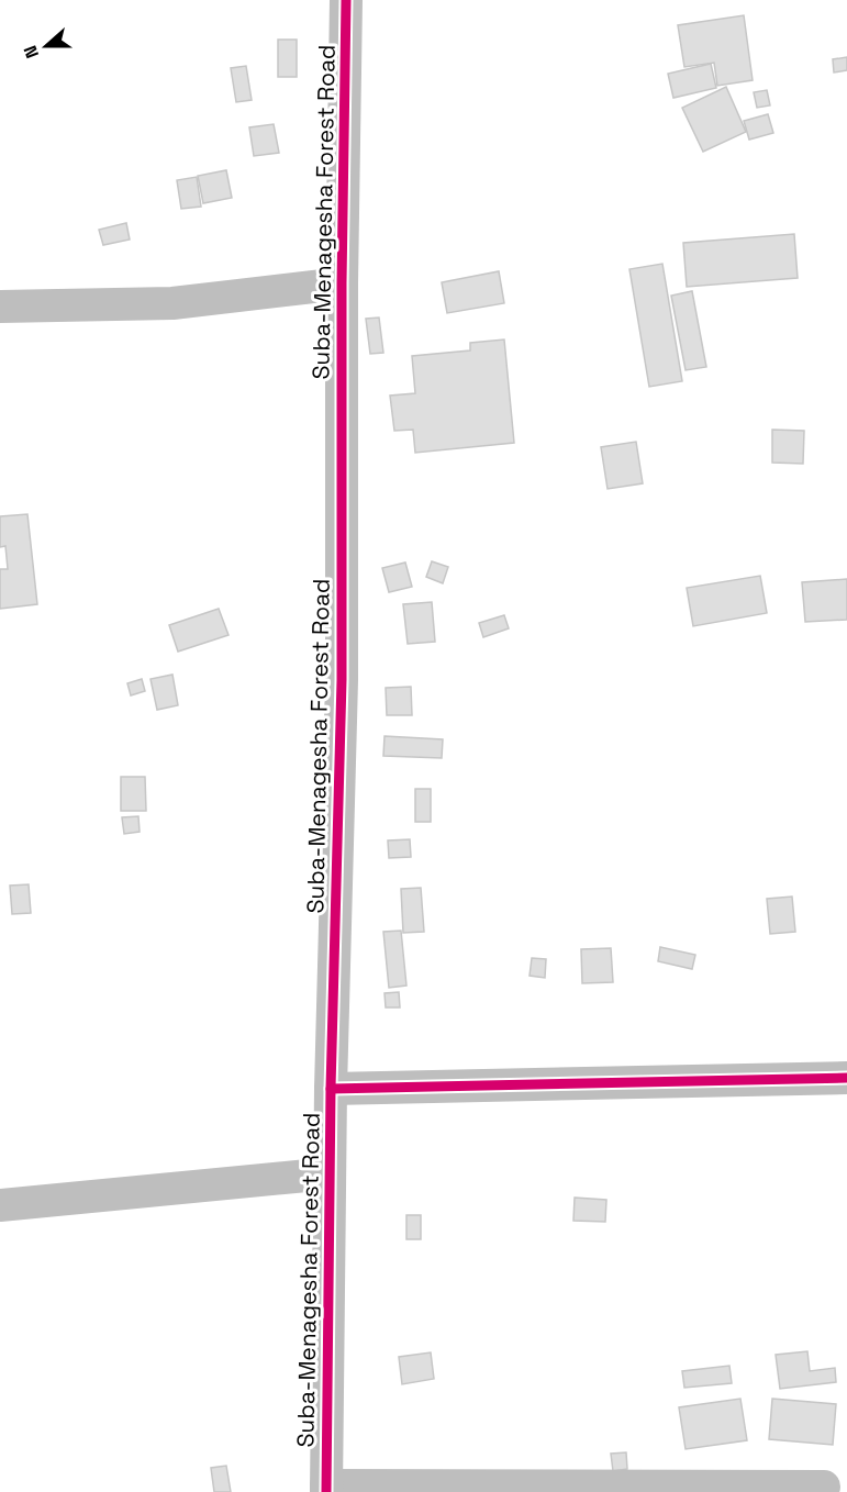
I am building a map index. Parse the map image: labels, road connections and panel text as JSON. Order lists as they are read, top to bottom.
{
  "streets": {
    "street": ["Suba-Menagesha Forest Road"]
  },
  "north": "left"
}
